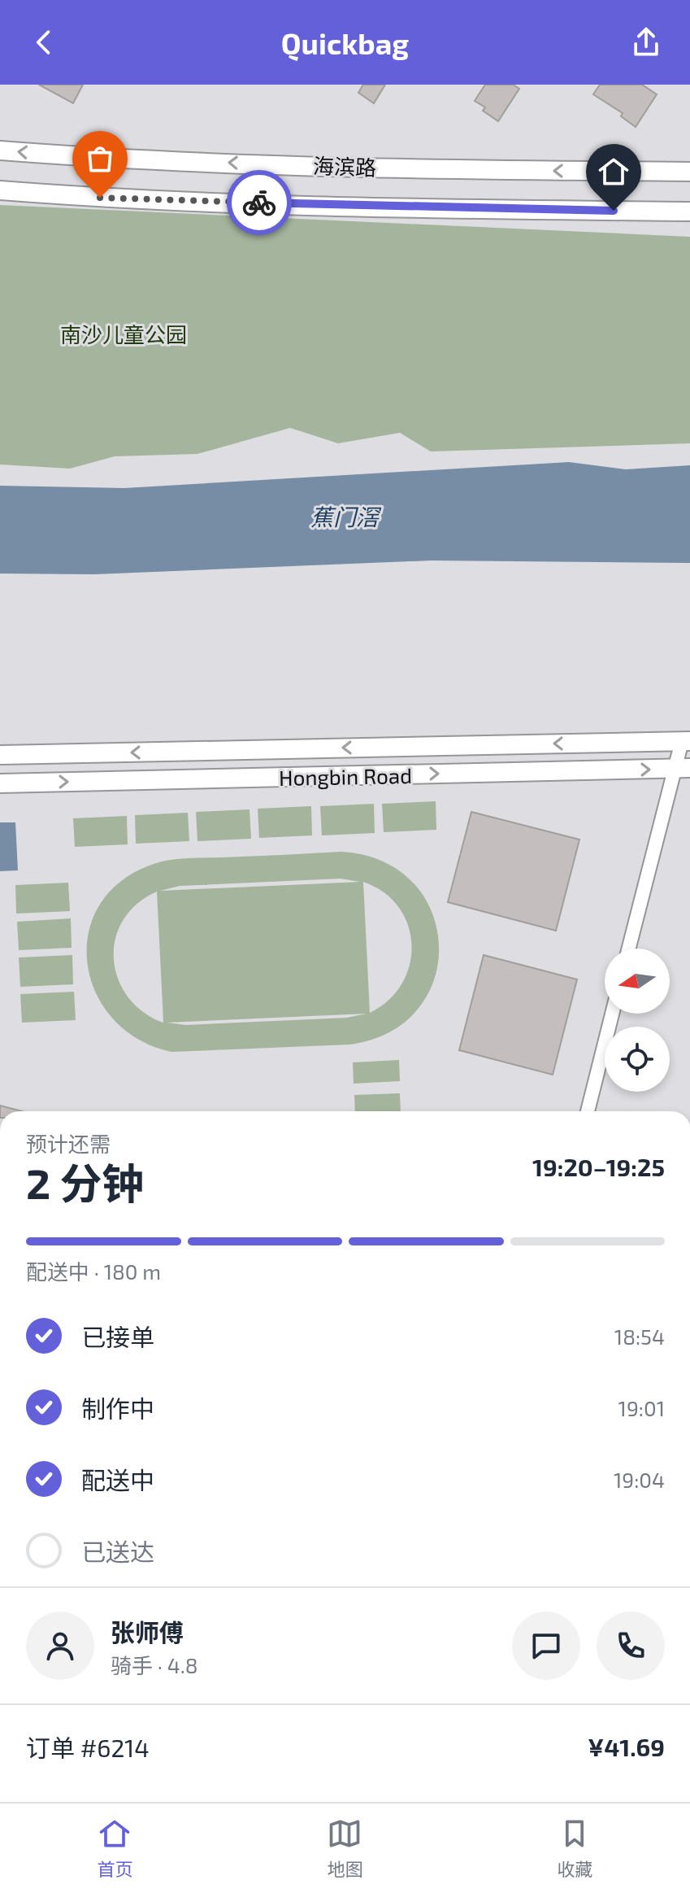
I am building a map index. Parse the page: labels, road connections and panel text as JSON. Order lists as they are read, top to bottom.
{
  "streets": {
    "street": ["海滨路", "Hongbin Road"]
  },
  "water": ["蕉门滘"],
  "parks": ["南沙儿童公园"],
  "north": "left",
  "page": {
    "header": "Quickbag",
    "heading": ["2 分钟", "预计还需", "19:20–19:25"],
    "panel": [
      "张师傅",
      "骑手 · 4.8",
      "订单 #6214",
      "¥41.69"
    ],
    "bar": "配送中 · 180 m",
    "list": [
      ["已接单", "18:54"],
      ["制作中", "19:01"],
      ["配送中", "19:04"],
      "已送达"
    ],
    "tabs": ["首页", "地图", "收藏"]
  }
}
